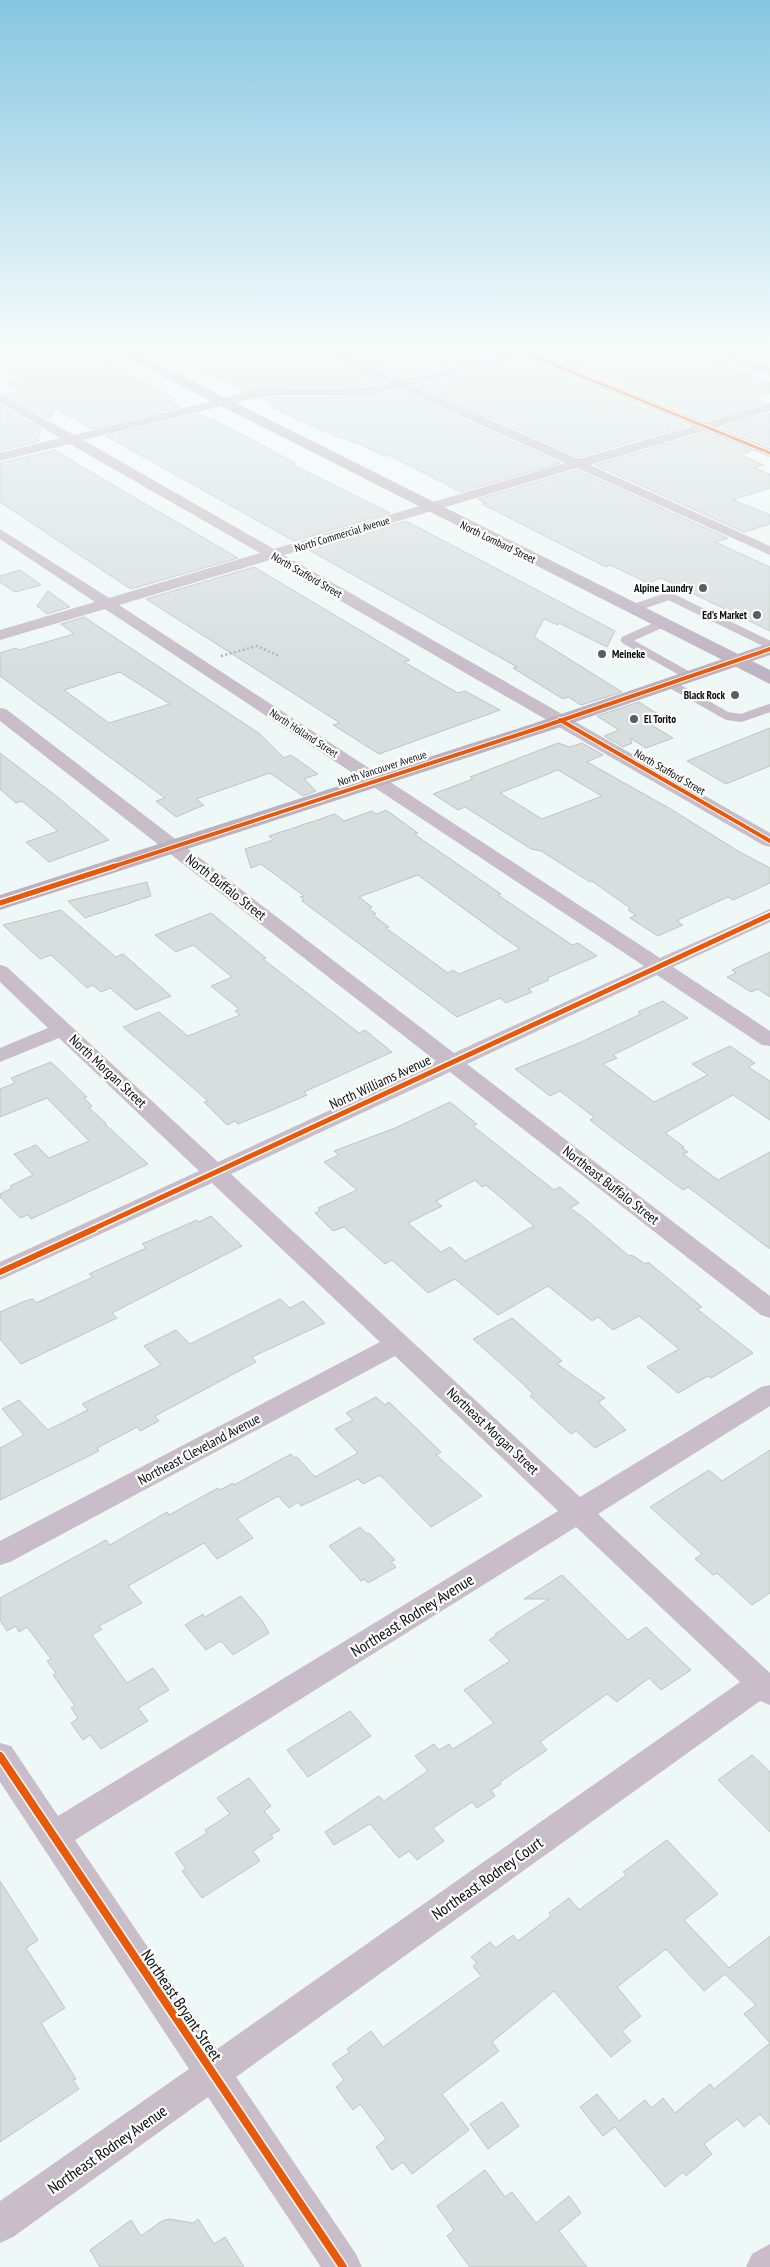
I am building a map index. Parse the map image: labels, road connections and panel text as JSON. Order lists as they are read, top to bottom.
{
  "streets": {
    "main road": ["North Lombard Street"],
    "street": [
      "North Commercial Avenue",
      "North Stafford Street",
      "North Holland Street",
      "North Vancouver Avenue",
      "North Buffalo Street",
      "North Morgan Street",
      "North Williams Avenue",
      "Northeast Buffalo Street",
      "Northeast Morgan Street",
      "Northeast Cleveland Avenue",
      "Northeast Rodney Avenue",
      "Northeast Rodney Court",
      "Northeast Bryant Street"
    ]
  },
  "crossings": [
    ["North Commercial Avenue", "North Lombard Street"],
    ["North Commercial Avenue", "North Stafford Street"],
    ["North Commercial Avenue", "North Holland Street"],
    ["North Lombard Street", "North Vancouver Avenue"],
    ["North Stafford Street", "North Vancouver Avenue"],
    ["North Holland Street", "North Vancouver Avenue"],
    ["North Holland Street", "North Williams Avenue"],
    ["North Vancouver Avenue", "North Buffalo Street"],
    ["North Buffalo Street", "North Williams Avenue"],
    ["North Buffalo Street", "Northeast Buffalo Street"],
    ["North Morgan Street", "North Williams Avenue"],
    ["North Morgan Street", "Northeast Morgan Street"],
    ["North Williams Avenue", "Northeast Buffalo Street"],
    ["North Williams Avenue", "Northeast Morgan Street"],
    ["Northeast Morgan Street", "Northeast Cleveland Avenue"],
    ["Northeast Morgan Street", "Northeast Rodney Avenue"],
    ["Northeast Morgan Street", "Northeast Rodney Court"],
    ["Northeast Rodney Avenue", "Northeast Rodney Court"],
    ["Northeast Rodney Avenue", "Northeast Bryant Street"],
    ["Northeast Rodney Court", "Northeast Bryant Street"]
  ],
  "places": [
    "Alpine Laundry",
    "Ed's Market",
    "Meineke",
    "Black Rock",
    "El Torito"
  ]
}
